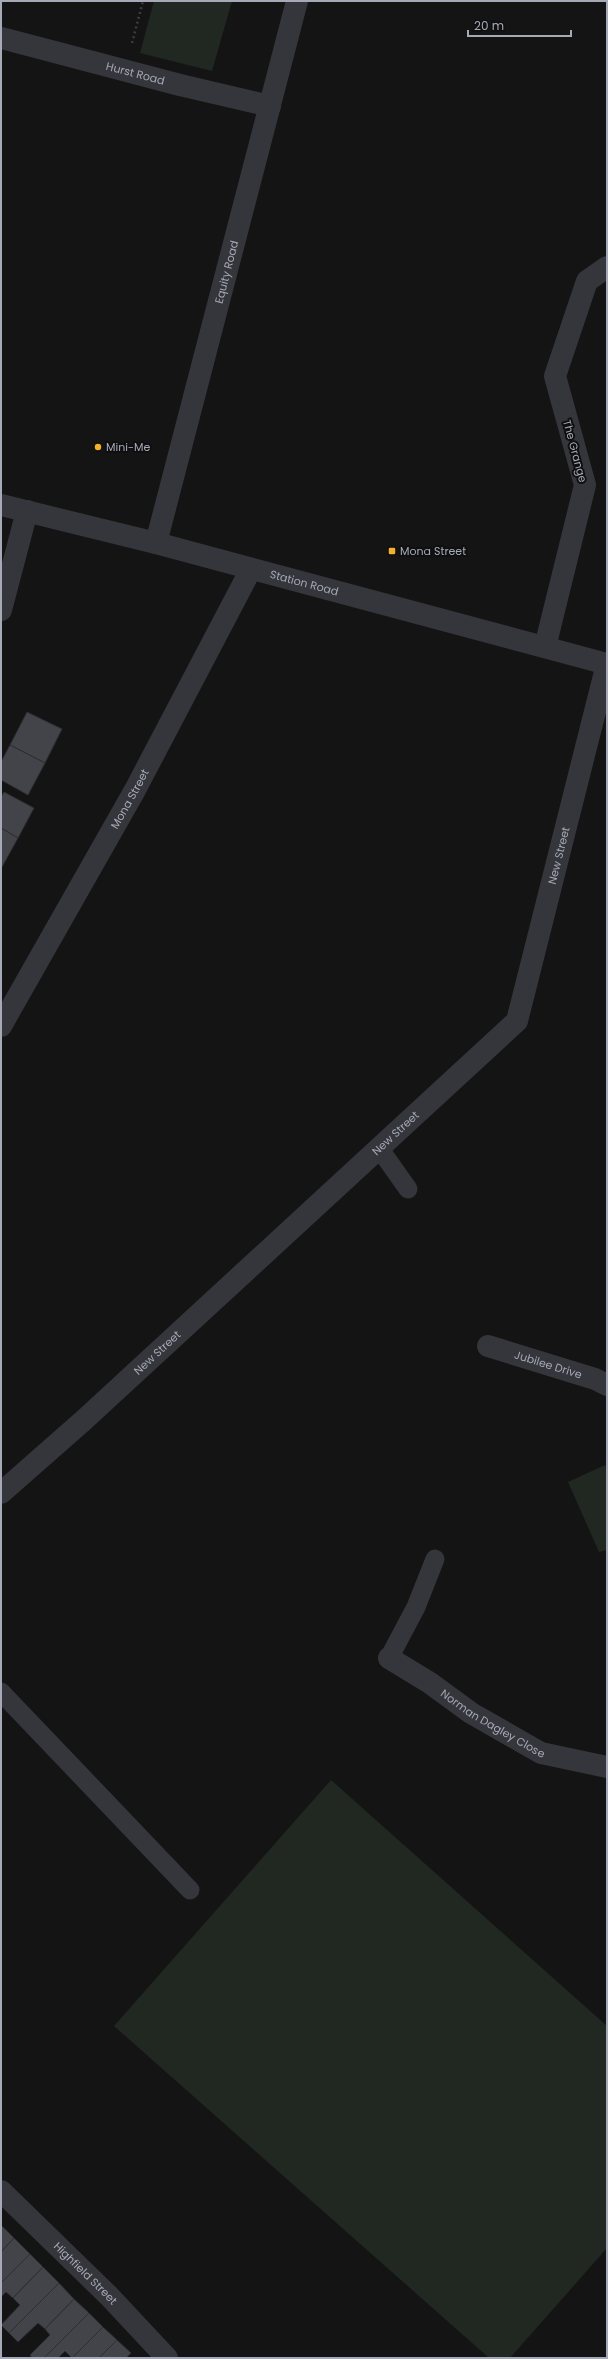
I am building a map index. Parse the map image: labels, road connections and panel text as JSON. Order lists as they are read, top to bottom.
{
  "streets": {
    "street": [
      "Hurst Road",
      "Equity Road",
      "The Grange",
      "Station Road",
      "Mona Street",
      "New Street",
      "Jubilee Drive",
      "Norman Dagley Close",
      "Highfield Street"
    ]
  },
  "crossings": [
    ["Hurst Road", "Equity Road"],
    ["Equity Road", "Station Road"],
    ["The Grange", "Station Road"],
    ["Station Road", "Mona Street"],
    ["Station Road", "New Street"]
  ],
  "places": {
    "other": ["Mini-Me"],
    "transit": ["Mona Street"]
  },
  "scale_bar": "20 m"
}
